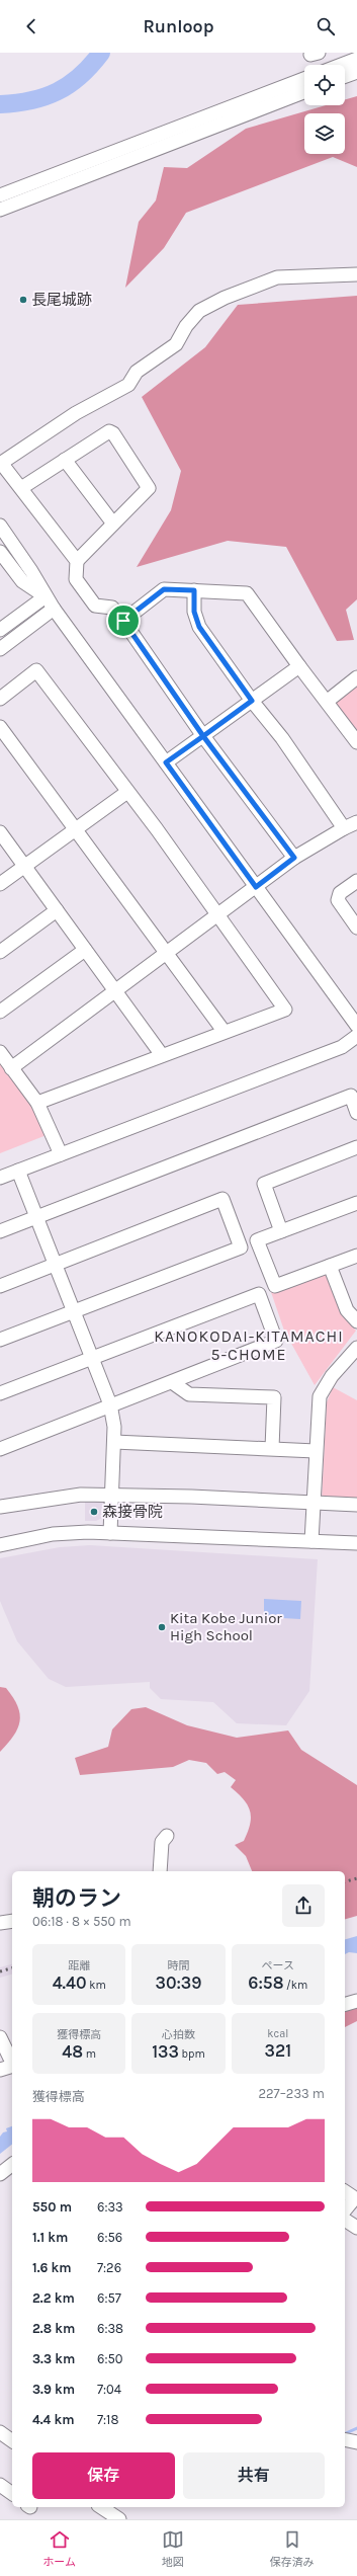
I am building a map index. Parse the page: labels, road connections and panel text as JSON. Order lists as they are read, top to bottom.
{
  "districts": ["KANOKODAI-KITAMACHI 5-CHOME"],
  "places": ["長尾城跡", "森接骨院", "Kita Kobe Junior High School"],
  "page": {
    "header": "Runloop",
    "heading": ["朝のラン", "06:18 · 8 × 550 m"],
    "stats": [
      ["距離", "4.40 km"],
      ["時間", "30:39"],
      ["ペース", "6:58 /km"],
      ["獲得標高", "48 m"],
      ["心拍数", "133 bpm"],
      ["kcal", "321"]
    ],
    "chart": ["獲得標高", "227–233 m"],
    "list": [
      {
        "name": "550 m",
        "note": "6:33"
      },
      {
        "name": "1.1 km",
        "note": "6:56"
      },
      {
        "name": "1.6 km",
        "note": "7:26"
      },
      {
        "name": "2.2 km",
        "note": "6:57"
      },
      {
        "name": "2.8 km",
        "note": "6:38"
      },
      {
        "name": "3.3 km",
        "note": "6:50"
      },
      {
        "name": "3.9 km",
        "note": "7:04"
      },
      {
        "name": "4.4 km",
        "note": "7:18"
      }
    ],
    "buttons": ["保存", "共有"],
    "tabs": ["ホーム", "地図", "保存済み"]
  }
}
